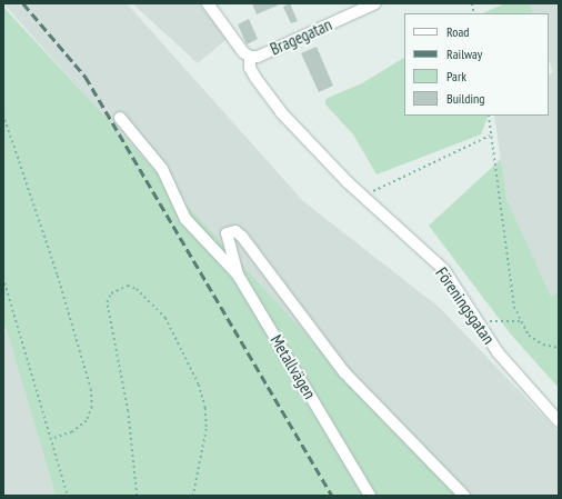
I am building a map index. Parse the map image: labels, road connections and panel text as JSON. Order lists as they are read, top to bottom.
{
  "streets": {
    "street": ["Bragegatan", "Föreningsgatan", "Metallvägen"]
  },
  "crossings": [
    ["Bragegatan", "Föreningsgatan"]
  ],
  "legend": [
    "Road",
    "Railway",
    "Park",
    "Building"
  ]
}
